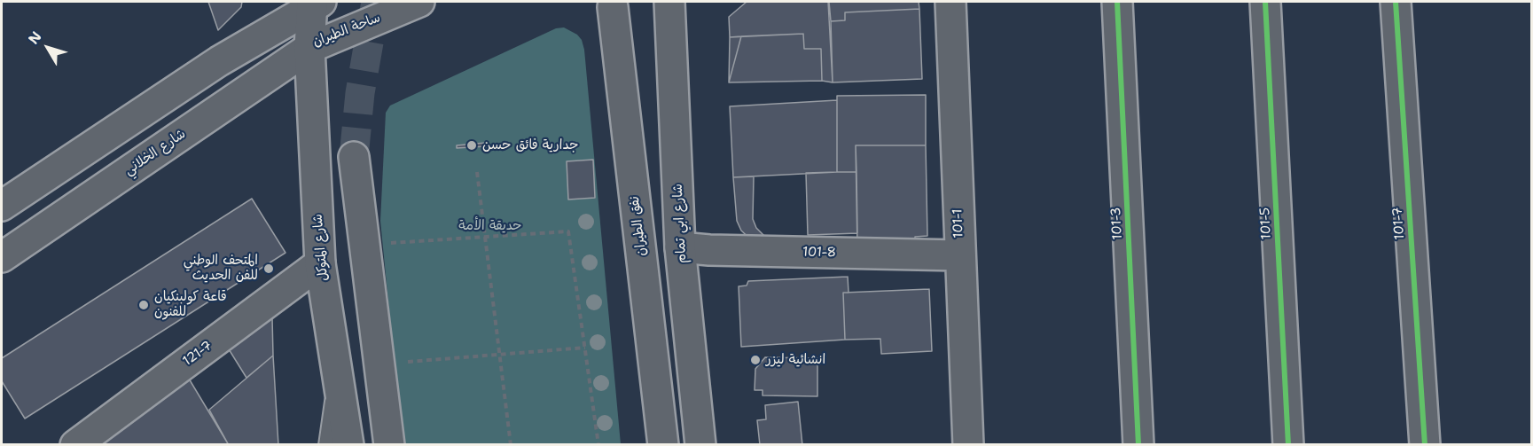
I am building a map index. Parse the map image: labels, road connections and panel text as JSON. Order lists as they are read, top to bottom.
{
  "streets": {
    "main road": [
      "ساحة الطيران",
      "شارع الخلاني",
      "شارع ابي تمام",
      "101-1",
      "101-3",
      "101-5",
      "101-7",
      "نفق الطيران",
      "شارع المتوكل",
      "101-8",
      "121-7"
    ]
  },
  "crossings": [
    ["ساحة الطيران", "شارع الخلاني"],
    ["ساحة الطيران", "شارع المتوكل"],
    ["شارع الخلاني", "شارع المتوكل"],
    ["شارع ابي تمام", "101-8"],
    ["101-1", "101-8"],
    ["شارع المتوكل", "121-7"]
  ],
  "parks": ["حديقة الأمة"],
  "places": [
    "جدارية فائق حسن",
    "المتحف الوطني للفن الحديث",
    "قاعة كولبنكيان للفنون",
    "انشائية ليزر"
  ],
  "north": "top left"
}
